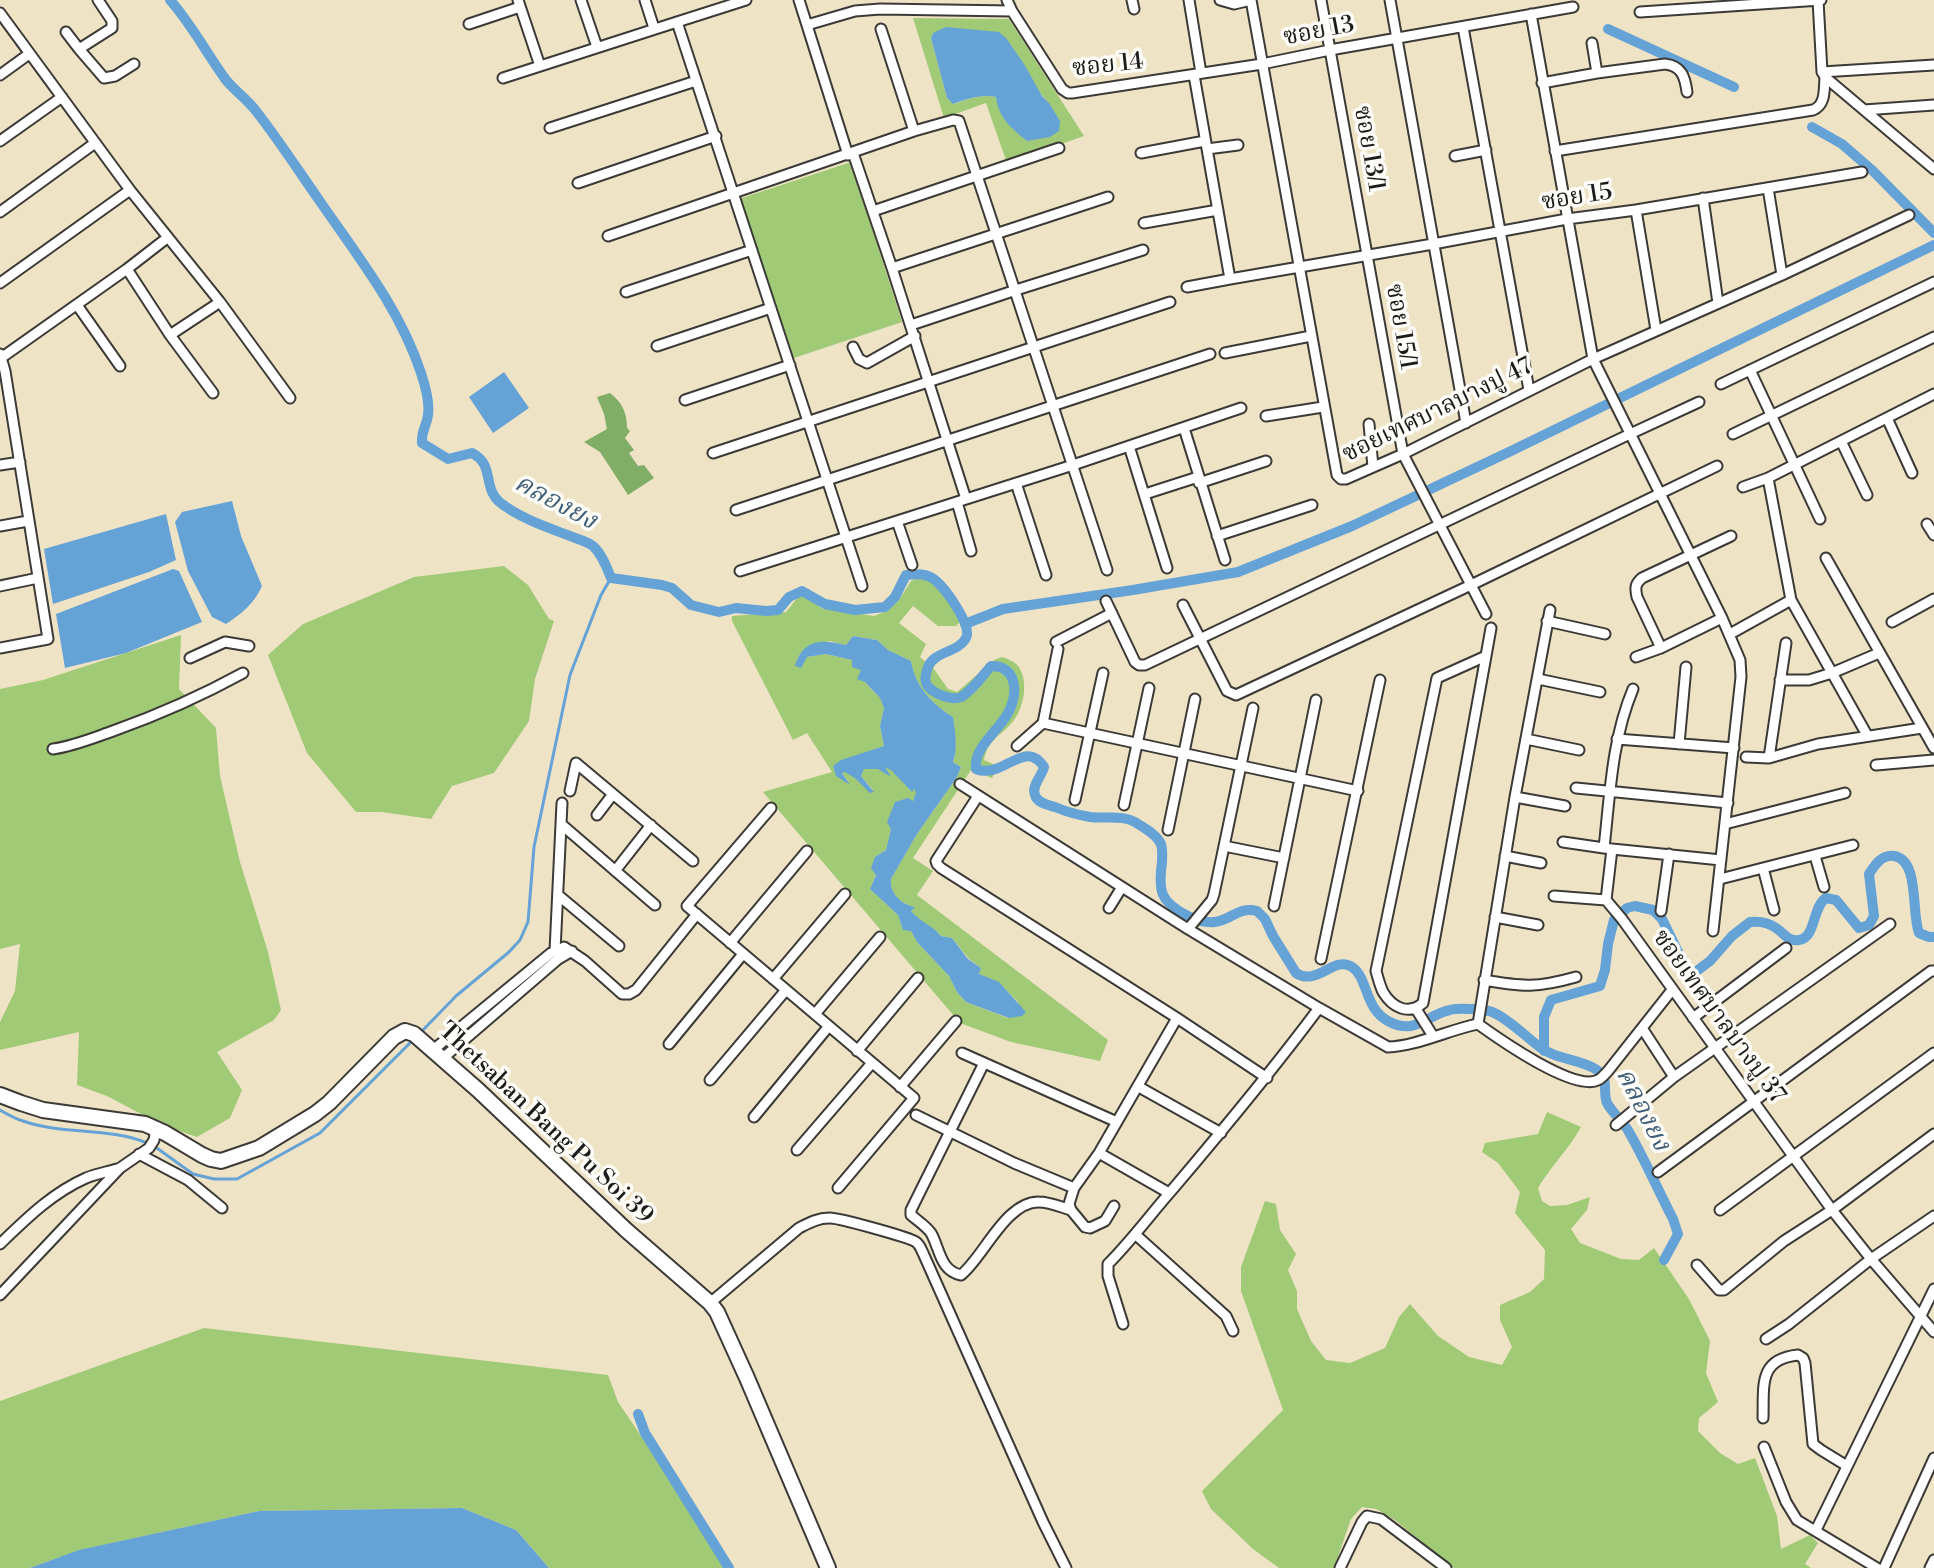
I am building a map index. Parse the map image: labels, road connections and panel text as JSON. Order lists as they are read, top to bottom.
{
  "streets": {
    "street": [
      "ซอย 13",
      "ซอย 14",
      "ซอย 13/1",
      "ซอย 15",
      "ซอย 15/1",
      "ซอยเทศบาลบางปู 47",
      "ซอยเทศบาลบางปู 37",
      "Thetsaban Bang Pu Soi 39"
    ]
  },
  "crossings": [
    ["ซอย 13", "ซอย 14"],
    ["ซอย 13", "ซอย 13/1"],
    ["ซอย 13", "ซอยเทศบาลบางปู 47"],
    ["ซอย 14", "ซอยเทศบาลบางปู 47"],
    ["ซอย 13/1", "ซอย 15"],
    ["ซอย 13/1", "ซอย 15/1"],
    ["ซอย 15", "ซอย 15/1"],
    ["ซอย 15", "ซอยเทศบาลบางปู 47"],
    ["ซอย 15/1", "ซอยเทศบาลบางปู 47"]
  ],
  "water": ["คลองยง"]
}
